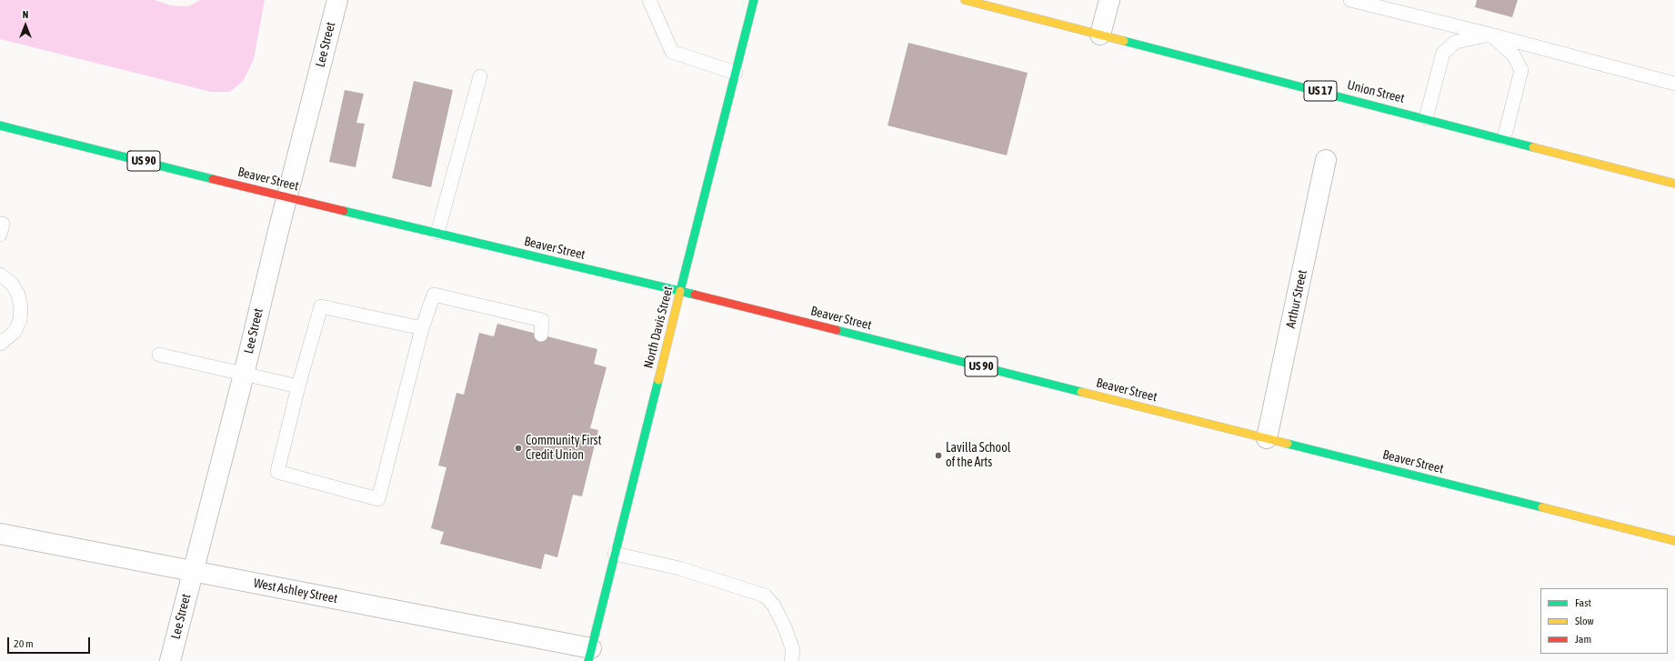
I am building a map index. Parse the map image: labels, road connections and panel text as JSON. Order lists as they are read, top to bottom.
{
  "streets": {
    "main road": [
      "US 17",
      "Union Street",
      "US 90",
      "Beaver Street",
      "North Davis Street"
    ],
    "street": ["Lee Street", "Arthur Street", "West Ashley Street"]
  },
  "crossings": [
    ["Lee Street", "Beaver Street"],
    ["Lee Street", "West Ashley Street"],
    ["Beaver Street", "Arthur Street"],
    ["Beaver Street", "North Davis Street"],
    ["North Davis Street", "West Ashley Street"]
  ],
  "places": ["Community First Credit Union", "Lavilla School of the Arts"],
  "legend": ["Fast", "Slow", "Jam"],
  "scale_bar": "20 m",
  "north": "top"
}
